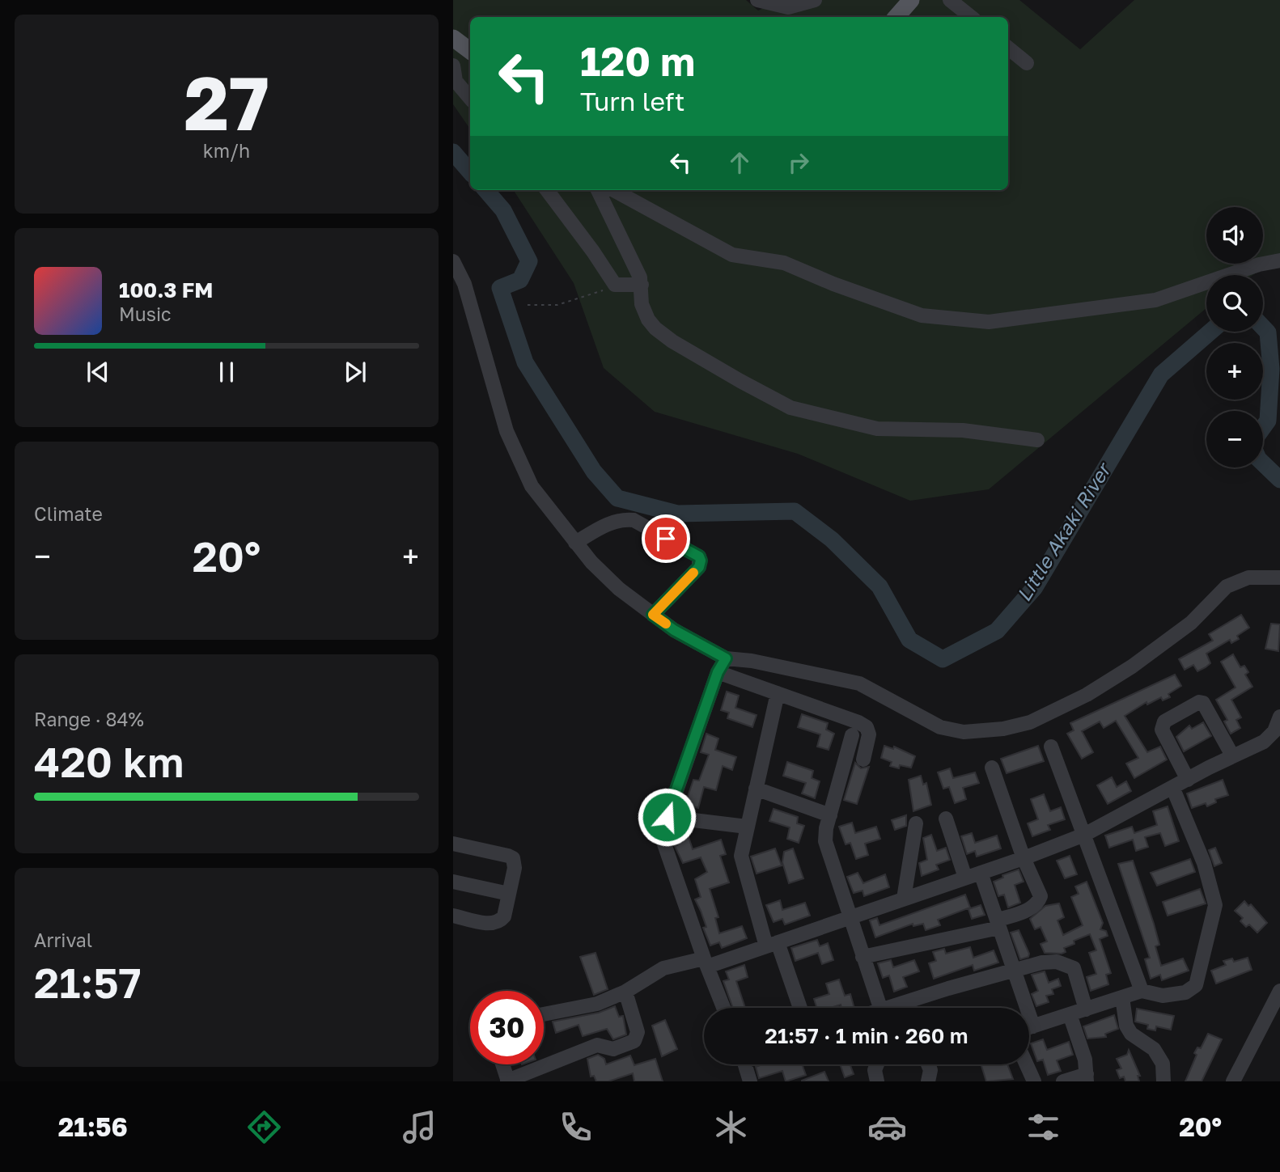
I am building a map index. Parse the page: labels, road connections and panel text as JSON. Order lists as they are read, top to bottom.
{
  "water": ["Little Akaki River"],
  "page": {
    "tile": [
      ["27", "km/h"],
      "Climate",
      ["Range · 84%", "420 km"],
      ["Arrival", "21:57"]
    ],
    "turn": ["120 m", "Turn left"],
    "map_buttons": ["+", "−"],
    "song": ["100.3 FM", "Music"],
    "heat": ["−", "20°", "+"],
    "limit": "30",
    "trip": "21:57 · 1 min · 260 m",
    "tabs": ["21:56", "20°"]
  }
}
